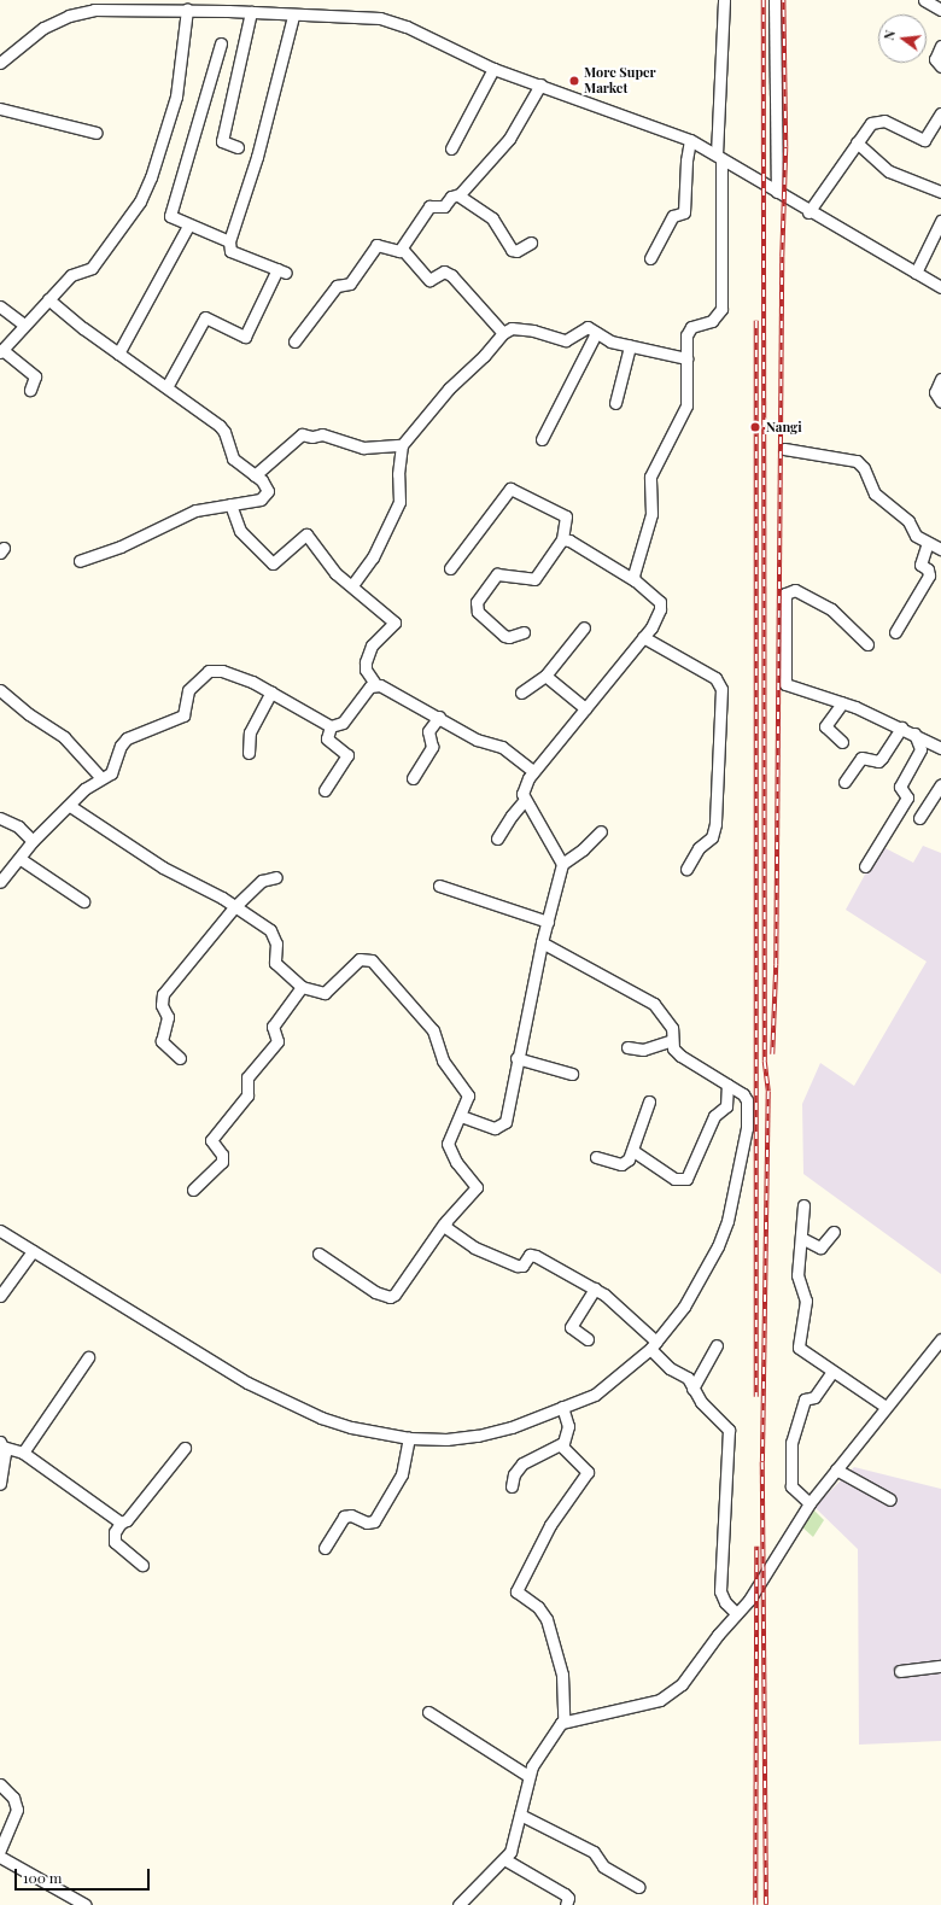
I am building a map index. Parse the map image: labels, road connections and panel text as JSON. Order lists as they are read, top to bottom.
{
  "places": ["More Super Market", "Nangi"],
  "scale_bar": "100 m",
  "north": "left"
}
